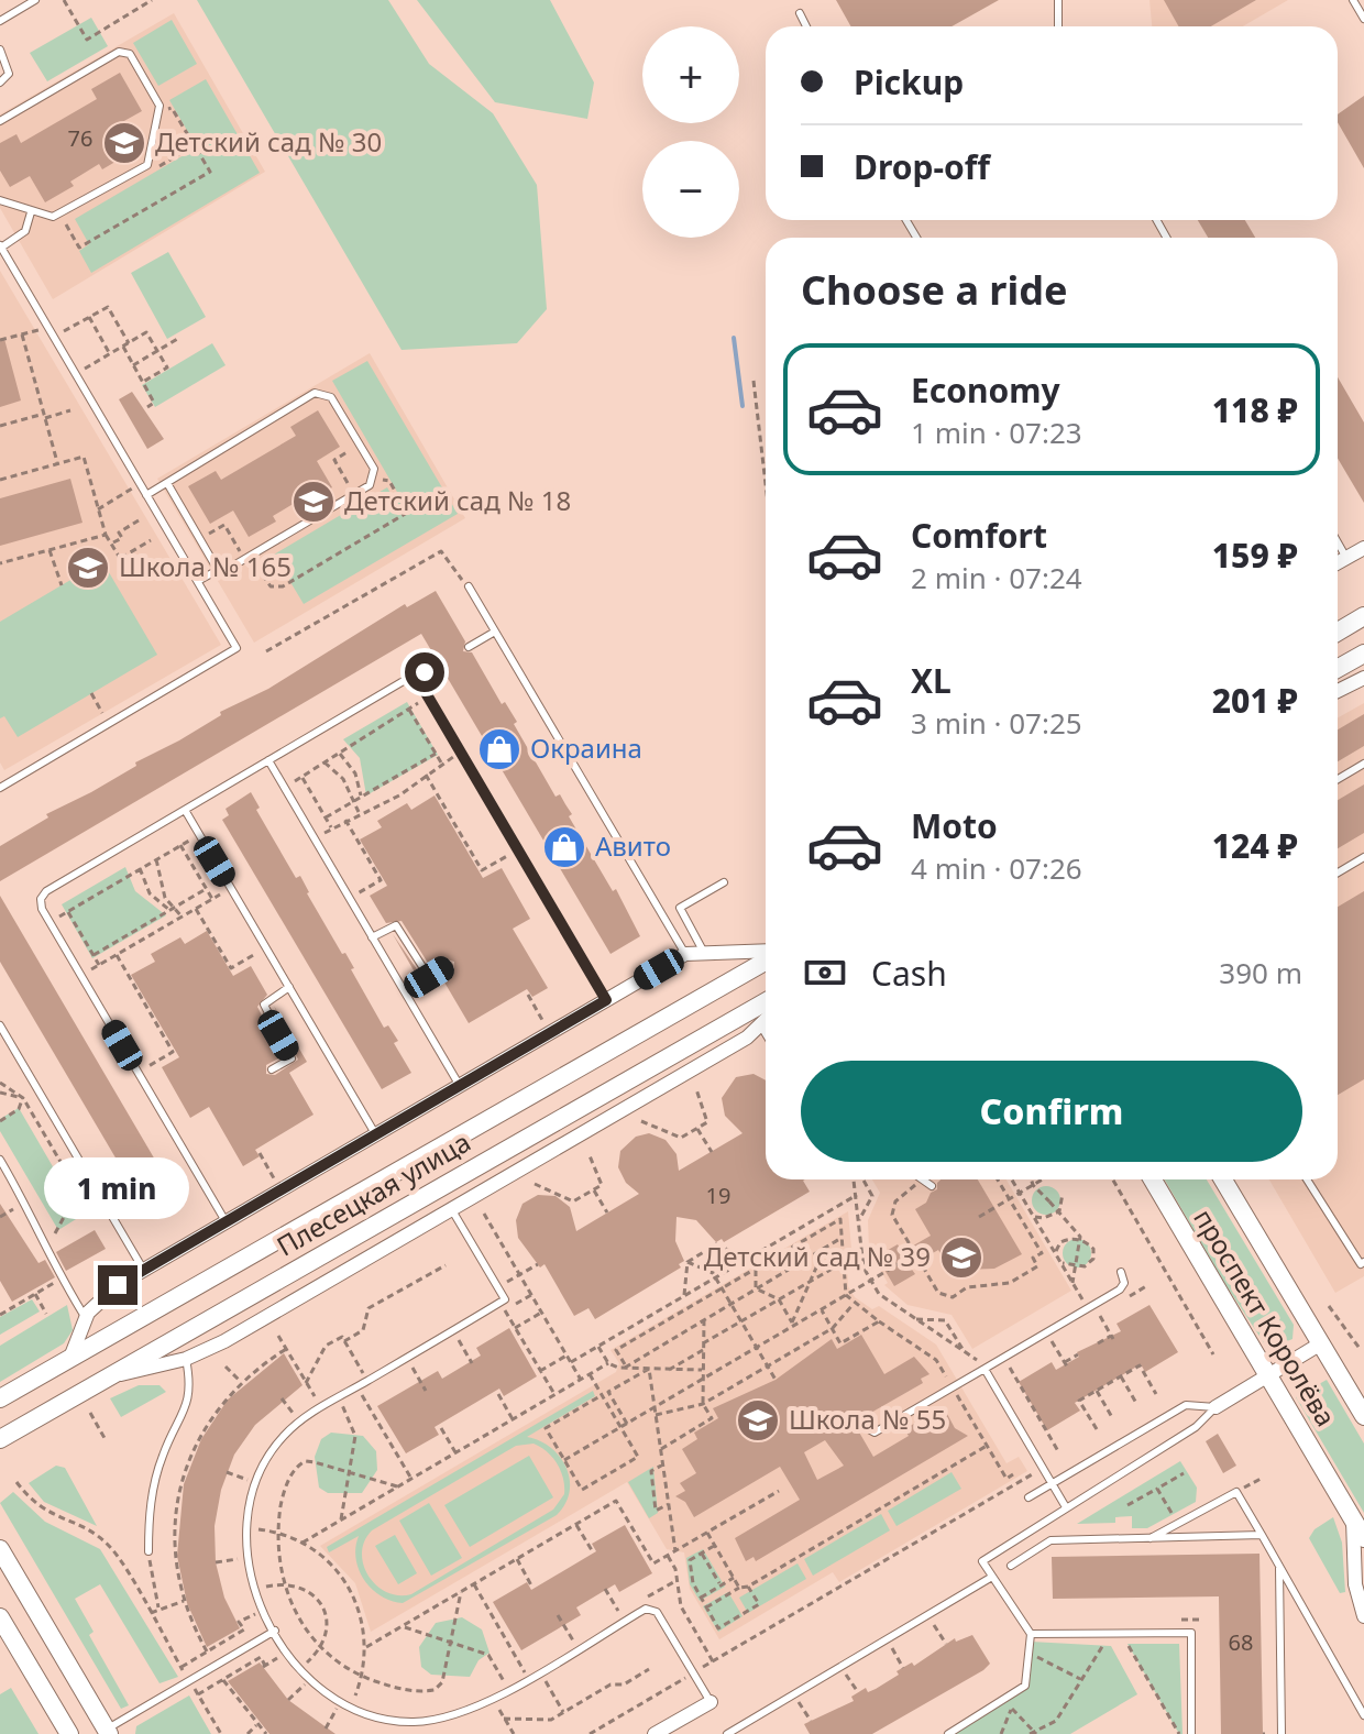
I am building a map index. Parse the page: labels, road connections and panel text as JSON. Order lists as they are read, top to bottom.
{
  "streets": {
    "main road": ["Плесецкая улица", "проспект Королёва"]
  },
  "places": {
    "school or university": [
      "Детский сад № 30",
      "Детский сад № 18",
      "Школа № 165",
      "Детский сад № 39",
      "Школа № 55"
    ],
    "shop": ["Окраина", "Авито"]
  },
  "house_numbers": ["76", "19", "68"],
  "page": {
    "map_buttons": ["+", "−"],
    "banner": ["Pickup", "Drop-off"],
    "heading": "Choose a ride",
    "list": [
      {
        "name": "Economy",
        "note": "1 min · 07:23",
        "value": "118 ₽"
      },
      {
        "name": "Comfort",
        "note": "2 min · 07:24",
        "value": "159 ₽"
      },
      {
        "name": "XL",
        "note": "3 min · 07:25",
        "value": "201 ₽"
      },
      {
        "name": "Moto",
        "note": "4 min · 07:26",
        "value": "124 ₽"
      }
    ],
    "pay": ["Cash", "390 m"],
    "buttons": "Confirm",
    "bubble": "1 min"
  }
}
